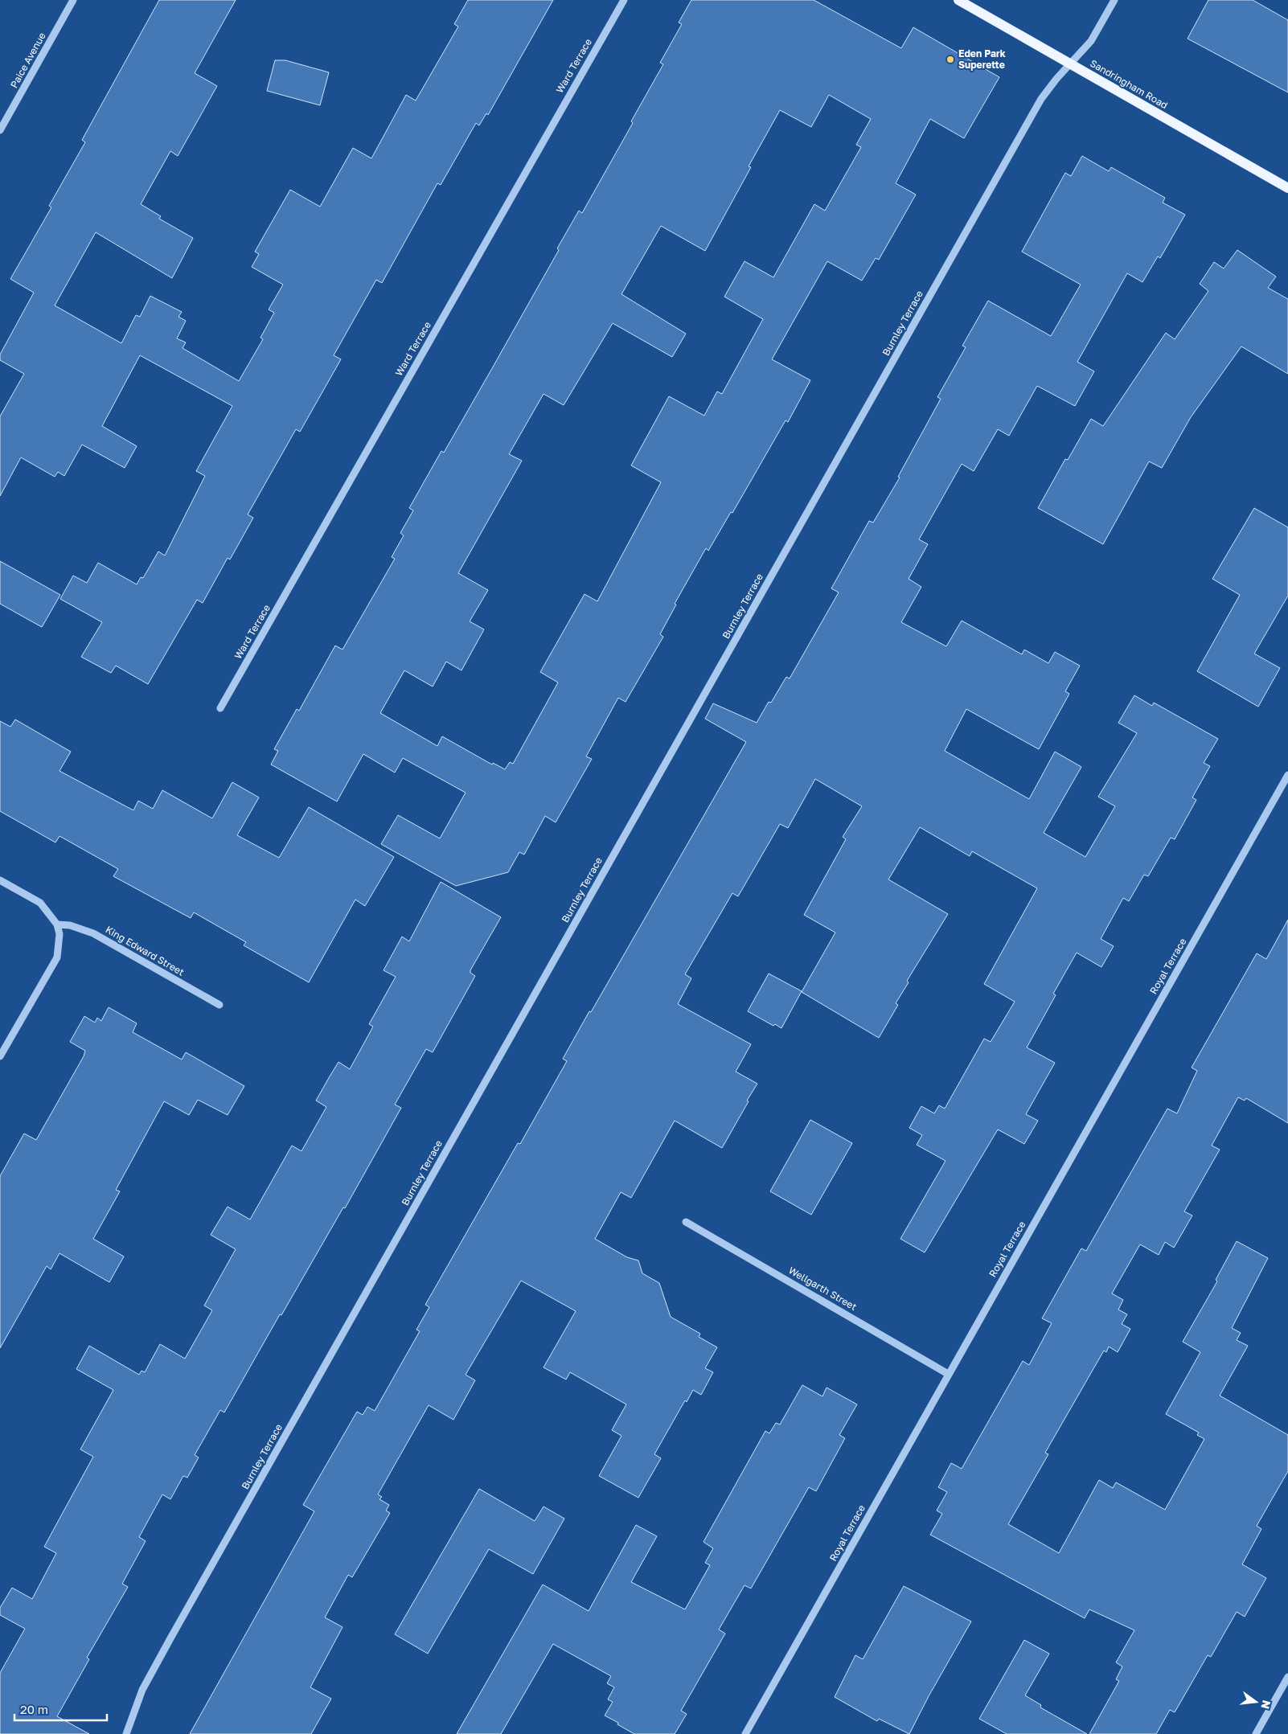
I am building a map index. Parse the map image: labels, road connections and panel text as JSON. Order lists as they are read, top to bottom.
{
  "streets": {
    "main road": ["Sandringham Road"],
    "street": [
      "Paice Avenue",
      "Ward Terrace",
      "Burnley Terrace",
      "King Edward Street",
      "Royal Terrace",
      "Wellgarth Street"
    ]
  },
  "crossings": [
    ["Sandringham Road", "Burnley Terrace"],
    ["Royal Terrace", "Wellgarth Street"]
  ],
  "places": ["Eden Park Superette"],
  "scale_bar": "20 m",
  "north": "right"
}
